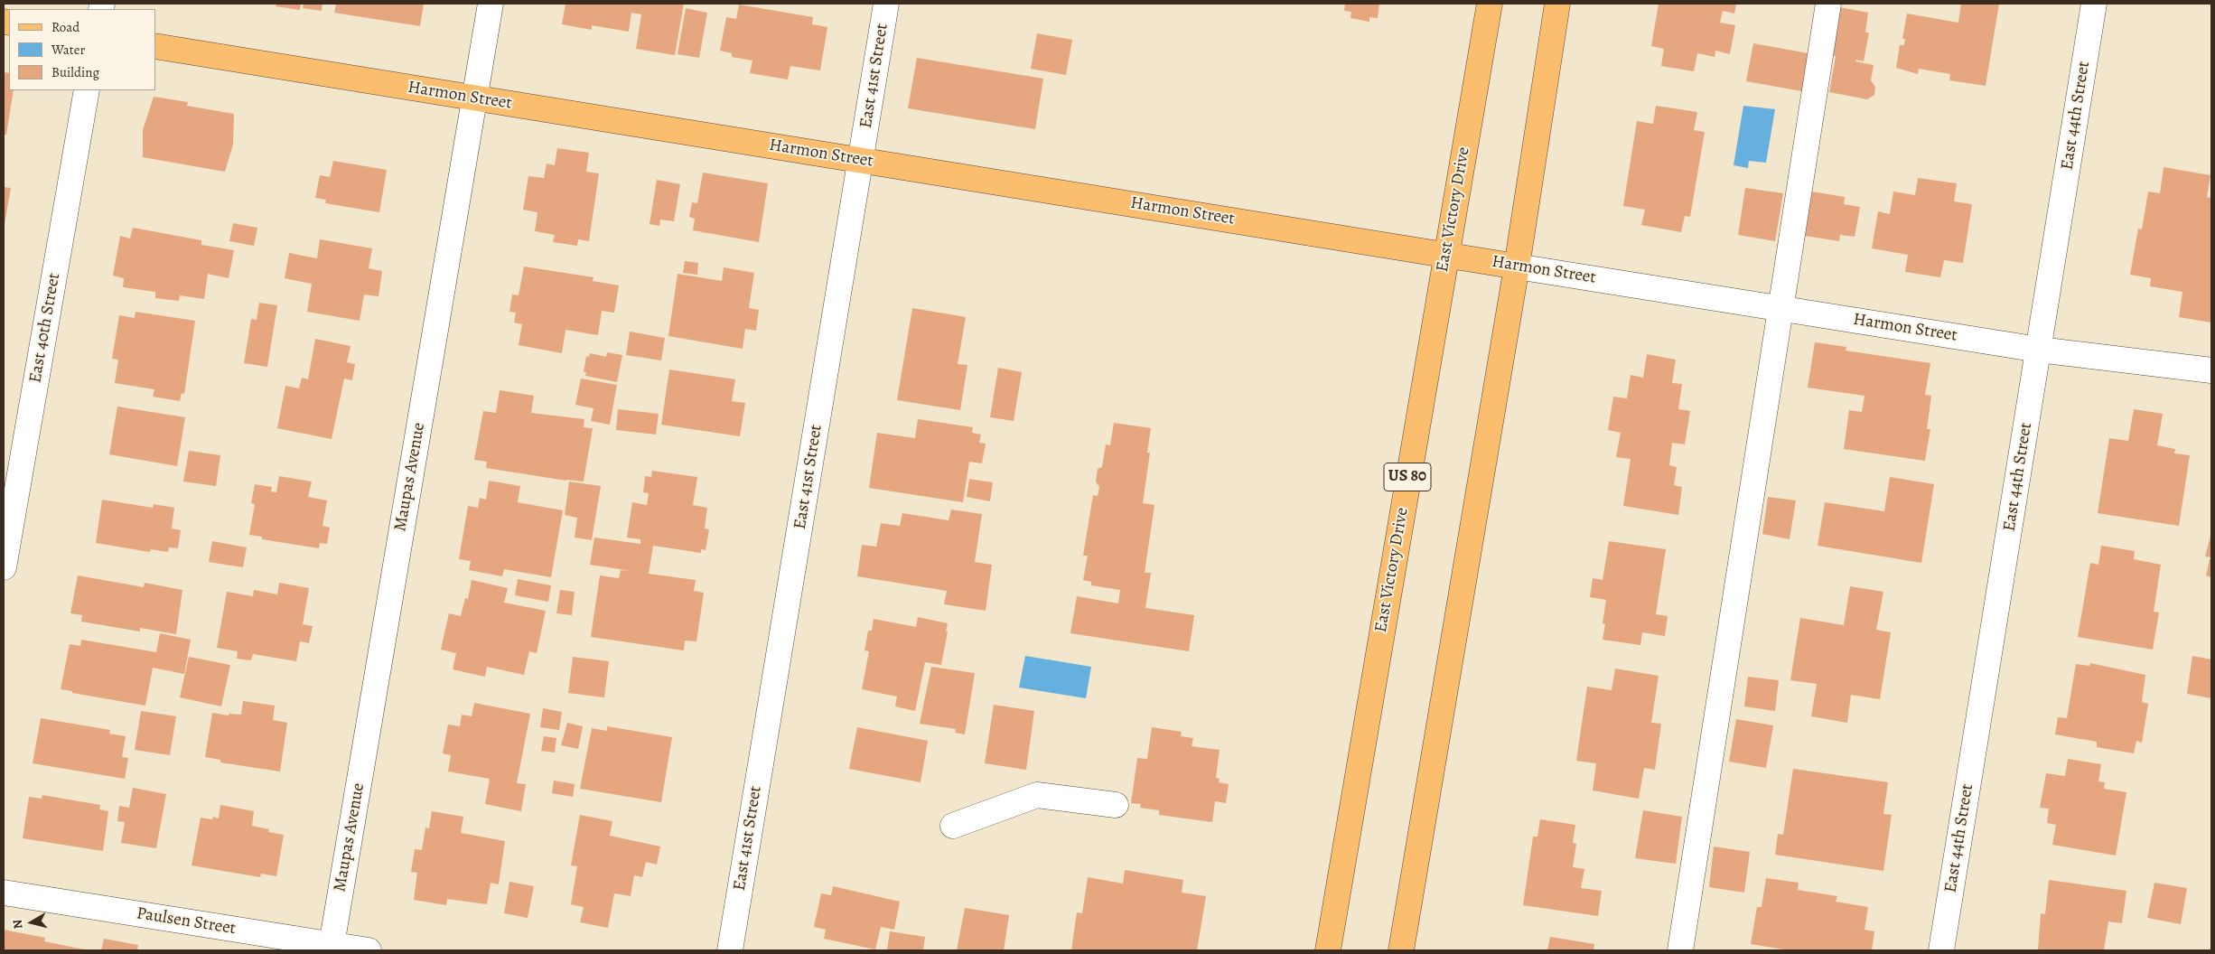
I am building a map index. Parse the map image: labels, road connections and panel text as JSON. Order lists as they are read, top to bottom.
{
  "streets": {
    "main road": ["Harmon Street", "East Victory Drive", "US 80"],
    "street": [
      "East 41st Street",
      "East 44th Street",
      "East 40th Street",
      "Maupas Avenue",
      "Paulsen Street"
    ]
  },
  "crossings": [
    ["East 41st Street", "Harmon Street"],
    ["Harmon Street", "East 44th Street"],
    ["Harmon Street", "East Victory Drive"],
    ["Harmon Street", "Maupas Avenue"],
    ["Maupas Avenue", "Paulsen Street"]
  ],
  "legend": ["Road", "Water", "Building"],
  "north": "left"
}
